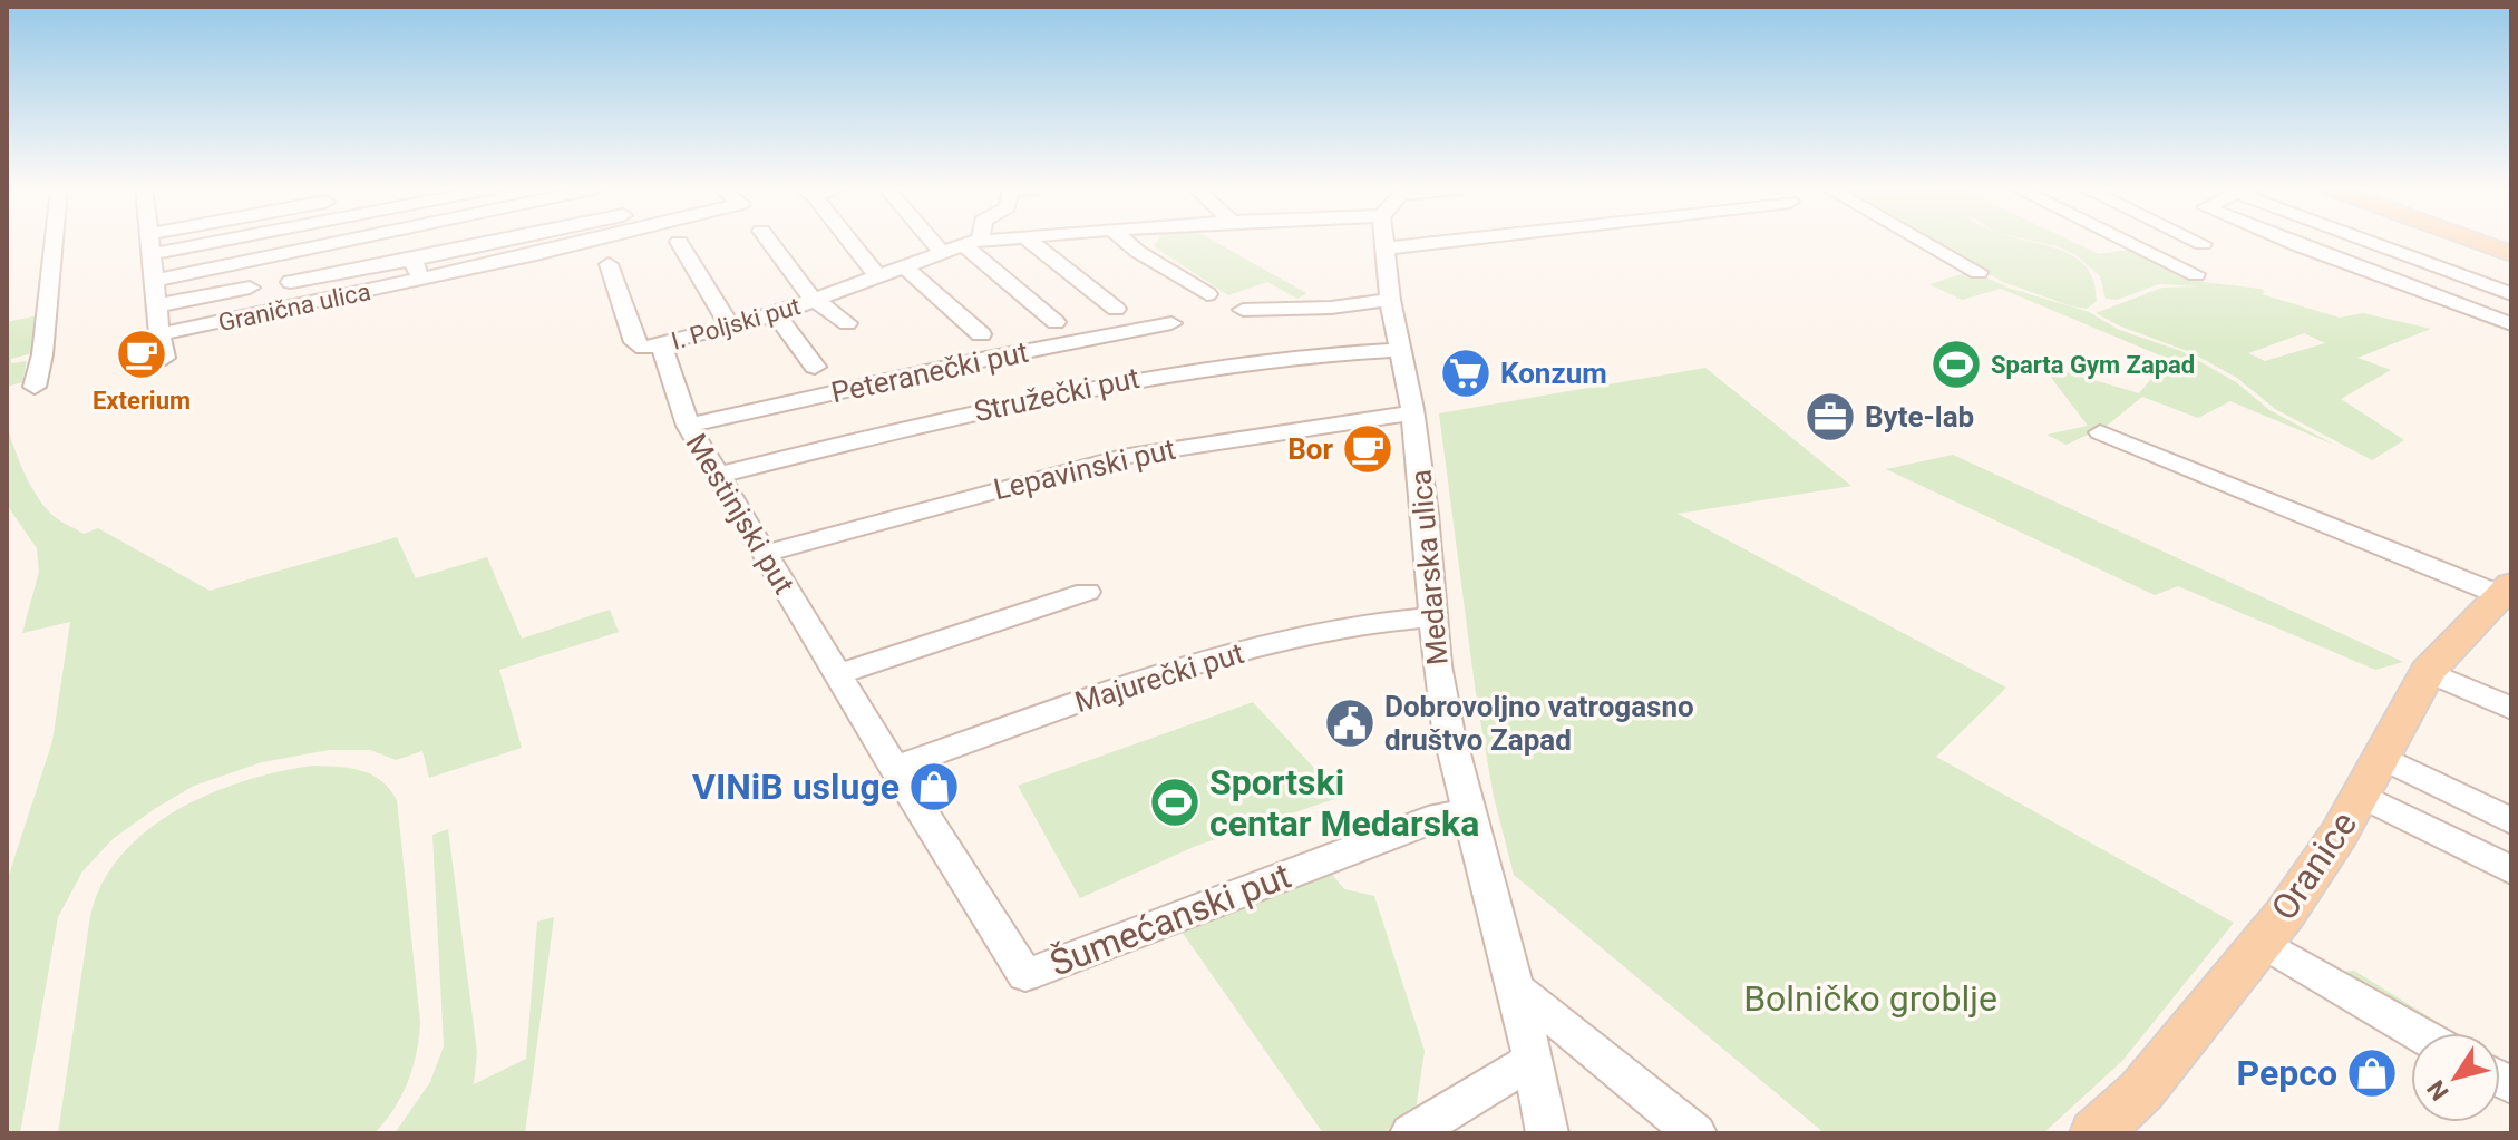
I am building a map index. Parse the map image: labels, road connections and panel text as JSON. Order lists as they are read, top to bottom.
{
  "streets": {
    "main road": ["Oranice"],
    "street": [
      "Granična ulica",
      "I. Poljski put",
      "Peteranečki put",
      "Stružečki put",
      "Lepavinski put",
      "Mestinjski put",
      "Medarska ulica",
      "Majurečki put",
      "Šumećanski put"
    ]
  },
  "crossings": [
    ["I. Poljski put", "Mestinjski put"],
    ["Peteranečki put", "Mestinjski put"],
    ["Stružečki put", "Mestinjski put"],
    ["Stružečki put", "Medarska ulica"],
    ["Lepavinski put", "Mestinjski put"],
    ["Lepavinski put", "Medarska ulica"],
    ["Mestinjski put", "Majurečki put"],
    ["Mestinjski put", "Šumećanski put"],
    ["Medarska ulica", "Majurečki put"],
    ["Medarska ulica", "Šumećanski put"]
  ],
  "parks": ["Bolničko groblje"],
  "places": {
    "cafe": ["Exterium", "Bor"],
    "sports": ["Sparta Gym Zapad", "Sportski centar Medarska"],
    "supermarket": ["Konzum"],
    "office": ["Byte-lab"],
    "public building": ["Dobrovoljno vatrogasno društvo Zapad"],
    "shop": ["VINiB usluge", "Pepco"]
  },
  "north": "bottom left"
}
